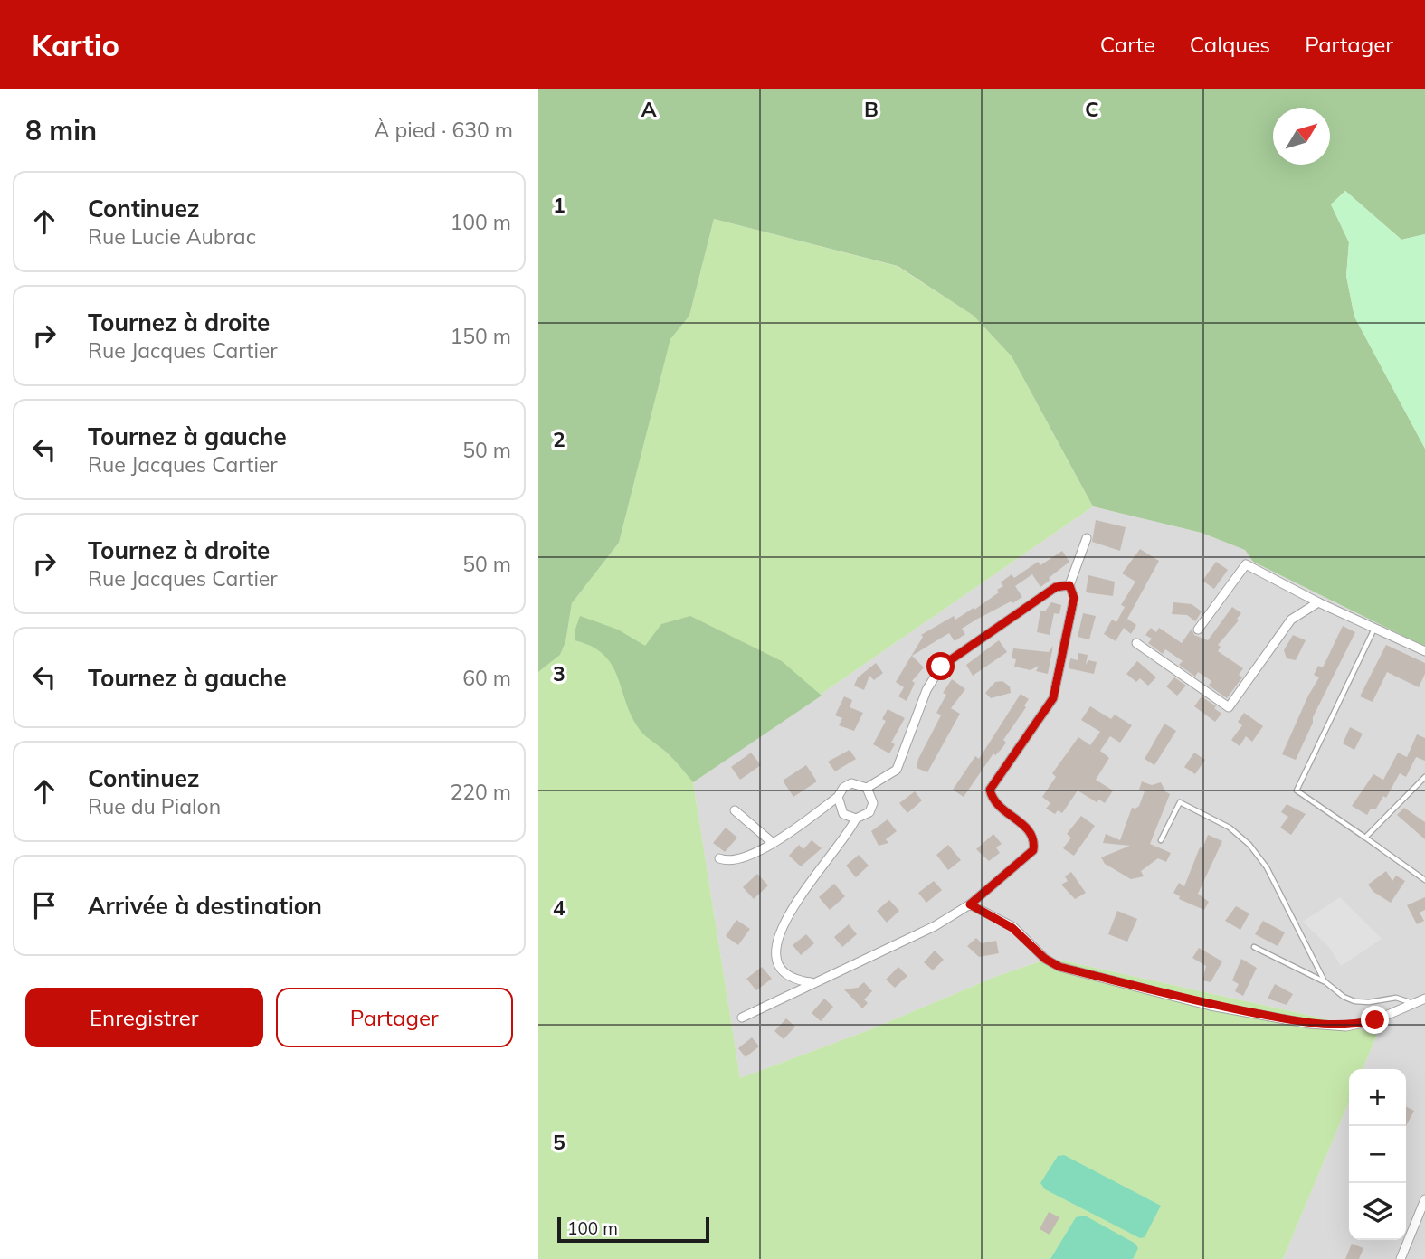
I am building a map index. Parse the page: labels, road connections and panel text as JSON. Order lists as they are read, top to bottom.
{
  "scale_bar": "100 m",
  "north": "top right",
  "page": {
    "header": "Kartio",
    "nav": ["Carte", "Calques", "Partager"],
    "heading": ["8 min", "À pied · 630 m"],
    "list": [
      ["Continuez", "Rue Lucie Aubrac", "100 m"],
      ["Tournez à droite", "Rue Jacques Cartier", "150 m"],
      ["Tournez à gauche", "Rue Jacques Cartier", "50 m"],
      ["Tournez à droite", "Rue Jacques Cartier", "50 m"],
      ["Tournez à gauche", "60 m"],
      ["Continuez", "Rue du Pialon", "220 m"],
      "Arrivée à destination"
    ],
    "buttons": ["Enregistrer", "Partager"],
    "map_buttons": ["+", "−"],
    "scale": "100 m"
  },
  "grid": {
    "columns": ["A", "B", "C"],
    "rows": [
      "1",
      "2",
      "3",
      "4",
      "5"
    ]
  }
}
